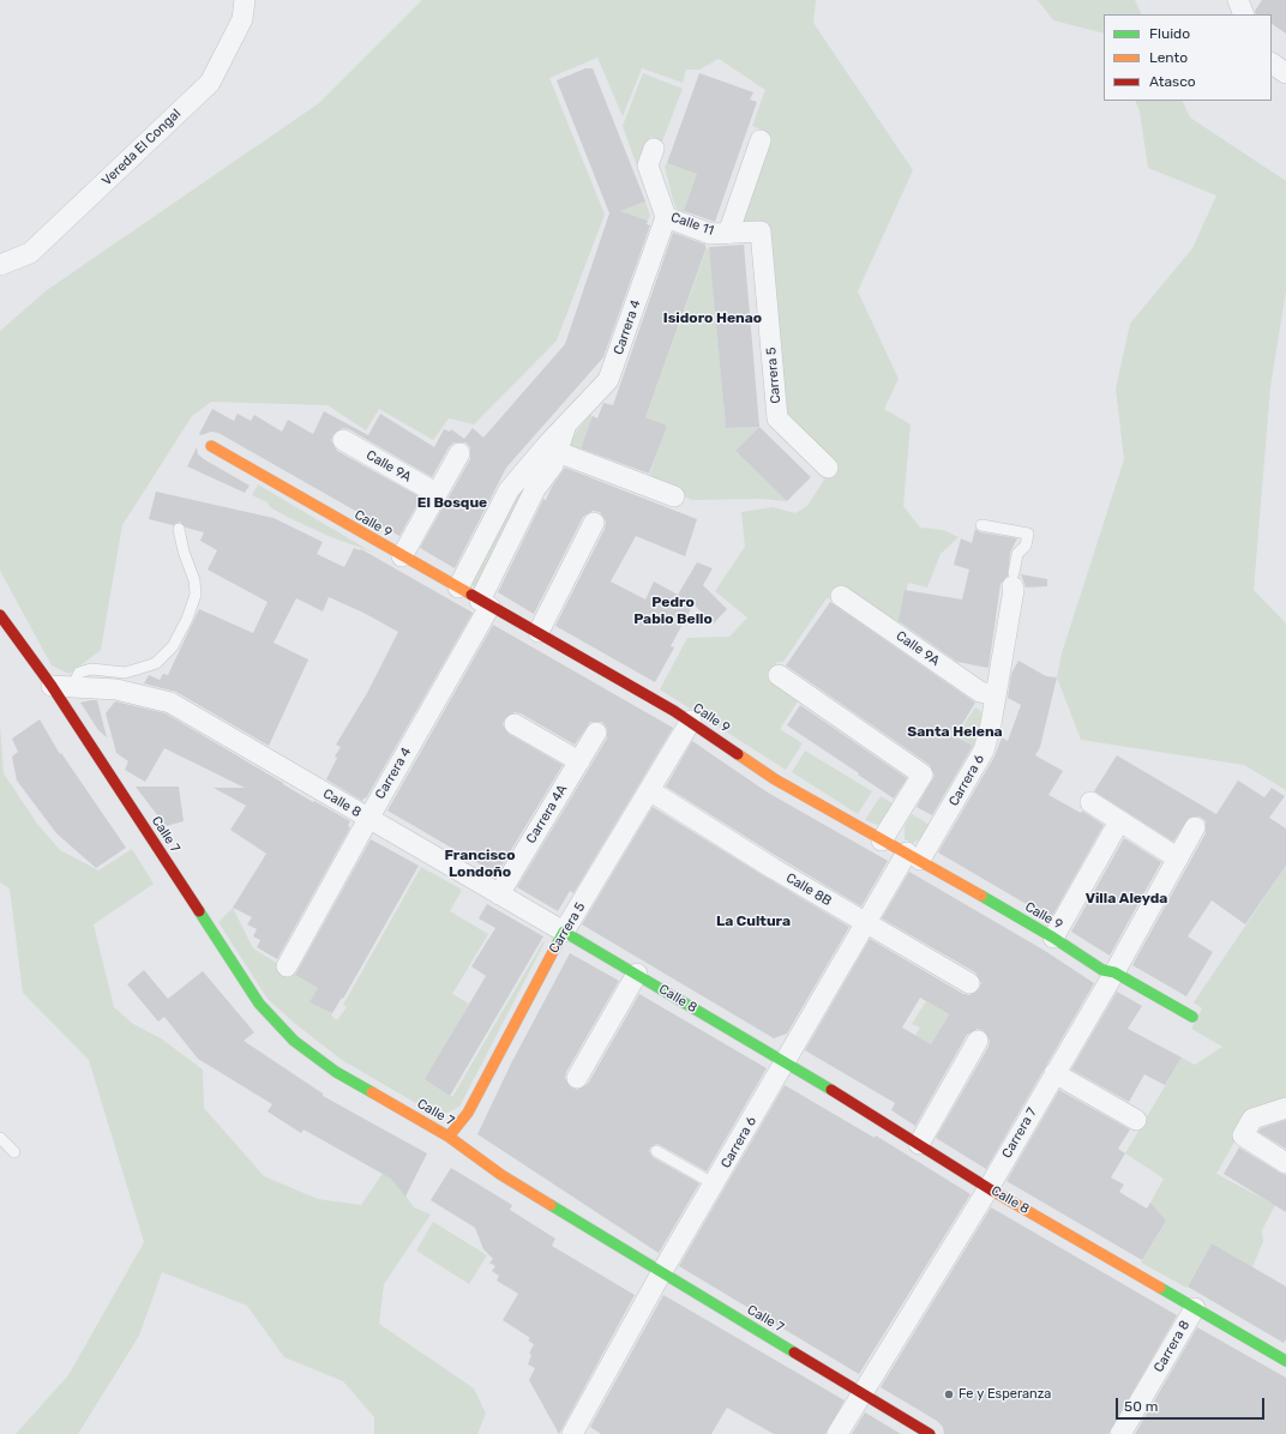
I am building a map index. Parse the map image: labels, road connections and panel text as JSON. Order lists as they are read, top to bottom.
{
  "streets": {
    "main road": [
      "Carrera 5",
      "Calle 9",
      "Calle 8",
      "Calle 7"
    ],
    "street": [
      "Vereda El Congal",
      "Calle 11",
      "Carrera 4",
      "Calle 9A",
      "Carrera 6",
      "Carrera 4A",
      "Calle 8B",
      "Carrera 7",
      "Carrera 8"
    ]
  },
  "crossings": [
    ["Calle 11", "Carrera 4"],
    ["Calle 11", "Carrera 5"],
    ["Carrera 4", "Calle 9"],
    ["Carrera 4", "Calle 8"],
    ["Carrera 5", "Calle 9"],
    ["Carrera 5", "Calle 8"],
    ["Carrera 5", "Calle 7"],
    ["Carrera 5", "Calle 8B"],
    ["Calle 9A", "Carrera 6"],
    ["Calle 9", "Carrera 6"],
    ["Calle 9", "Carrera 7"],
    ["Carrera 6", "Calle 8"],
    ["Carrera 6", "Calle 7"],
    ["Carrera 6", "Calle 8B"],
    ["Calle 8", "Carrera 4A"],
    ["Calle 8", "Calle 7"],
    ["Calle 8", "Carrera 7"],
    ["Calle 8", "Carrera 8"],
    ["Calle 7", "Carrera 7"]
  ],
  "districts": [
    "Isidoro Henao",
    "El Bosque",
    "Pedro Pablo Bello",
    "Santa Helena",
    "Francisco Londoño",
    "Villa Aleyda",
    "La Cultura"
  ],
  "places": ["Fe y Esperanza"],
  "legend": ["Fluido", "Lento", "Atasco"],
  "scale_bar": "50 m"
}
